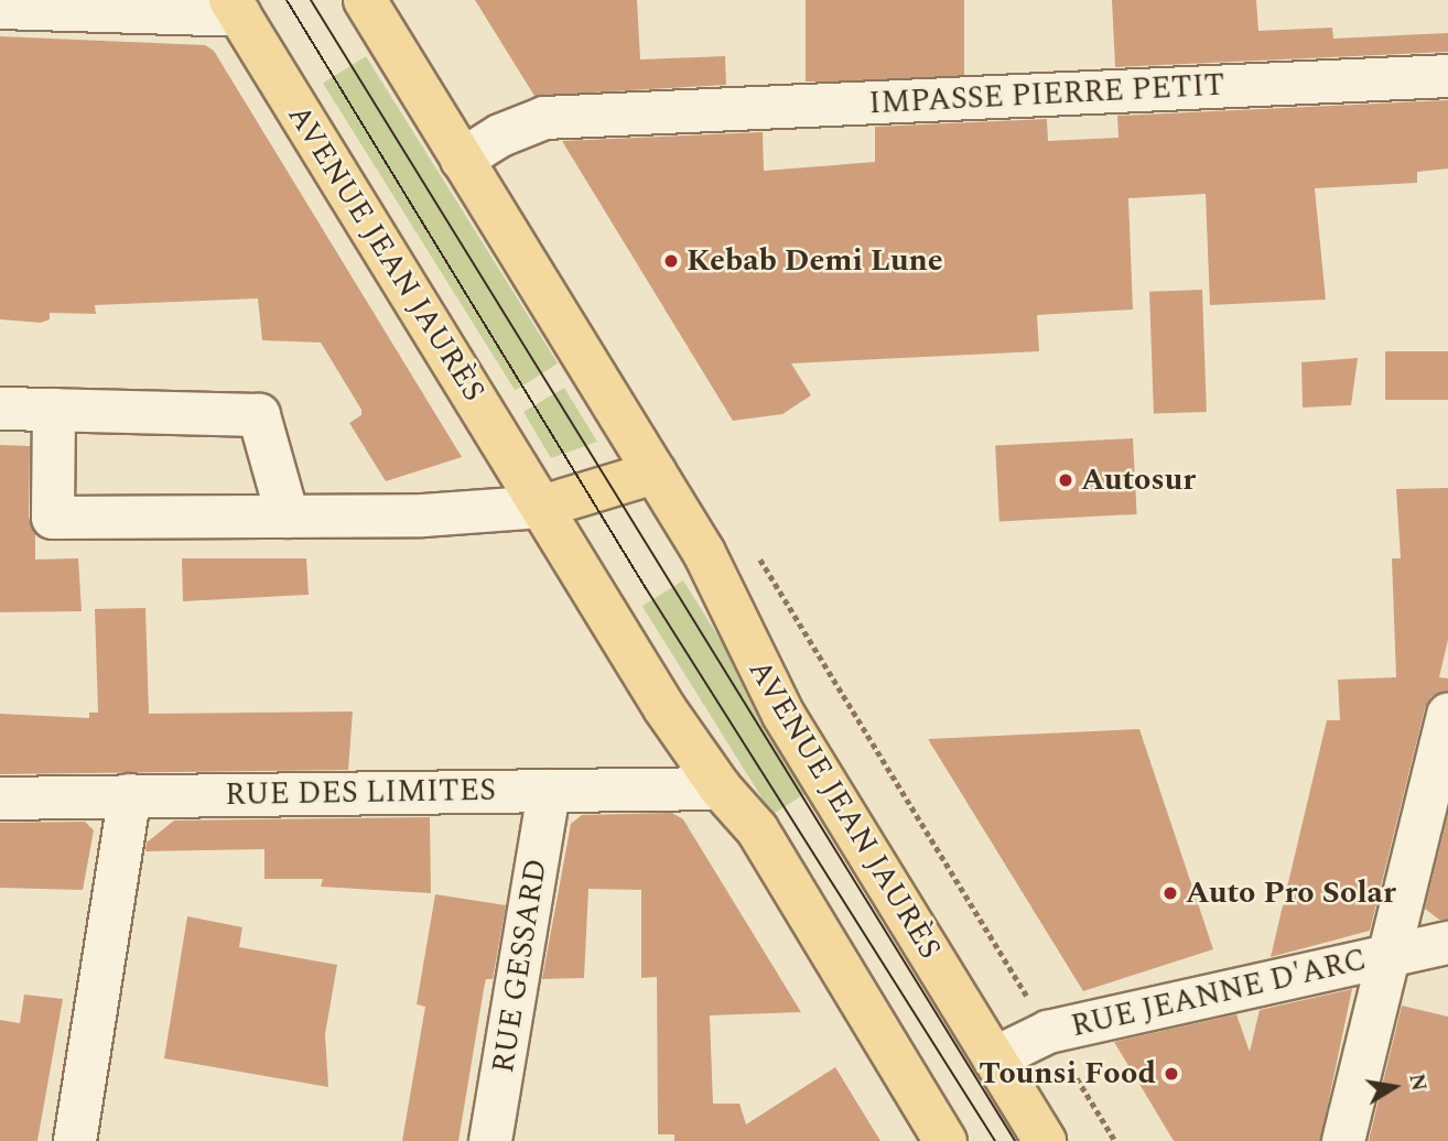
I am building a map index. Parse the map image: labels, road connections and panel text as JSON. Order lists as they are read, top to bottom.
{
  "streets": {
    "main road": ["AVENUE JEAN JAURÈS"],
    "street": [
      "IMPASSE PIERRE PETIT",
      "RUE DES LIMITES",
      "RUE GESSARD",
      "RUE JEANNE D'ARC"
    ]
  },
  "crossings": [
    ["IMPASSE PIERRE PETIT", "AVENUE JEAN JAURÈS"],
    ["AVENUE JEAN JAURÈS", "RUE DES LIMITES"],
    ["AVENUE JEAN JAURÈS", "RUE JEANNE D'ARC"],
    ["RUE DES LIMITES", "RUE GESSARD"]
  ],
  "places": [
    "Kebab Demi Lune",
    "Autosur",
    "Auto Pro Solar",
    "Tounsi Food"
  ],
  "north": "right"
}
